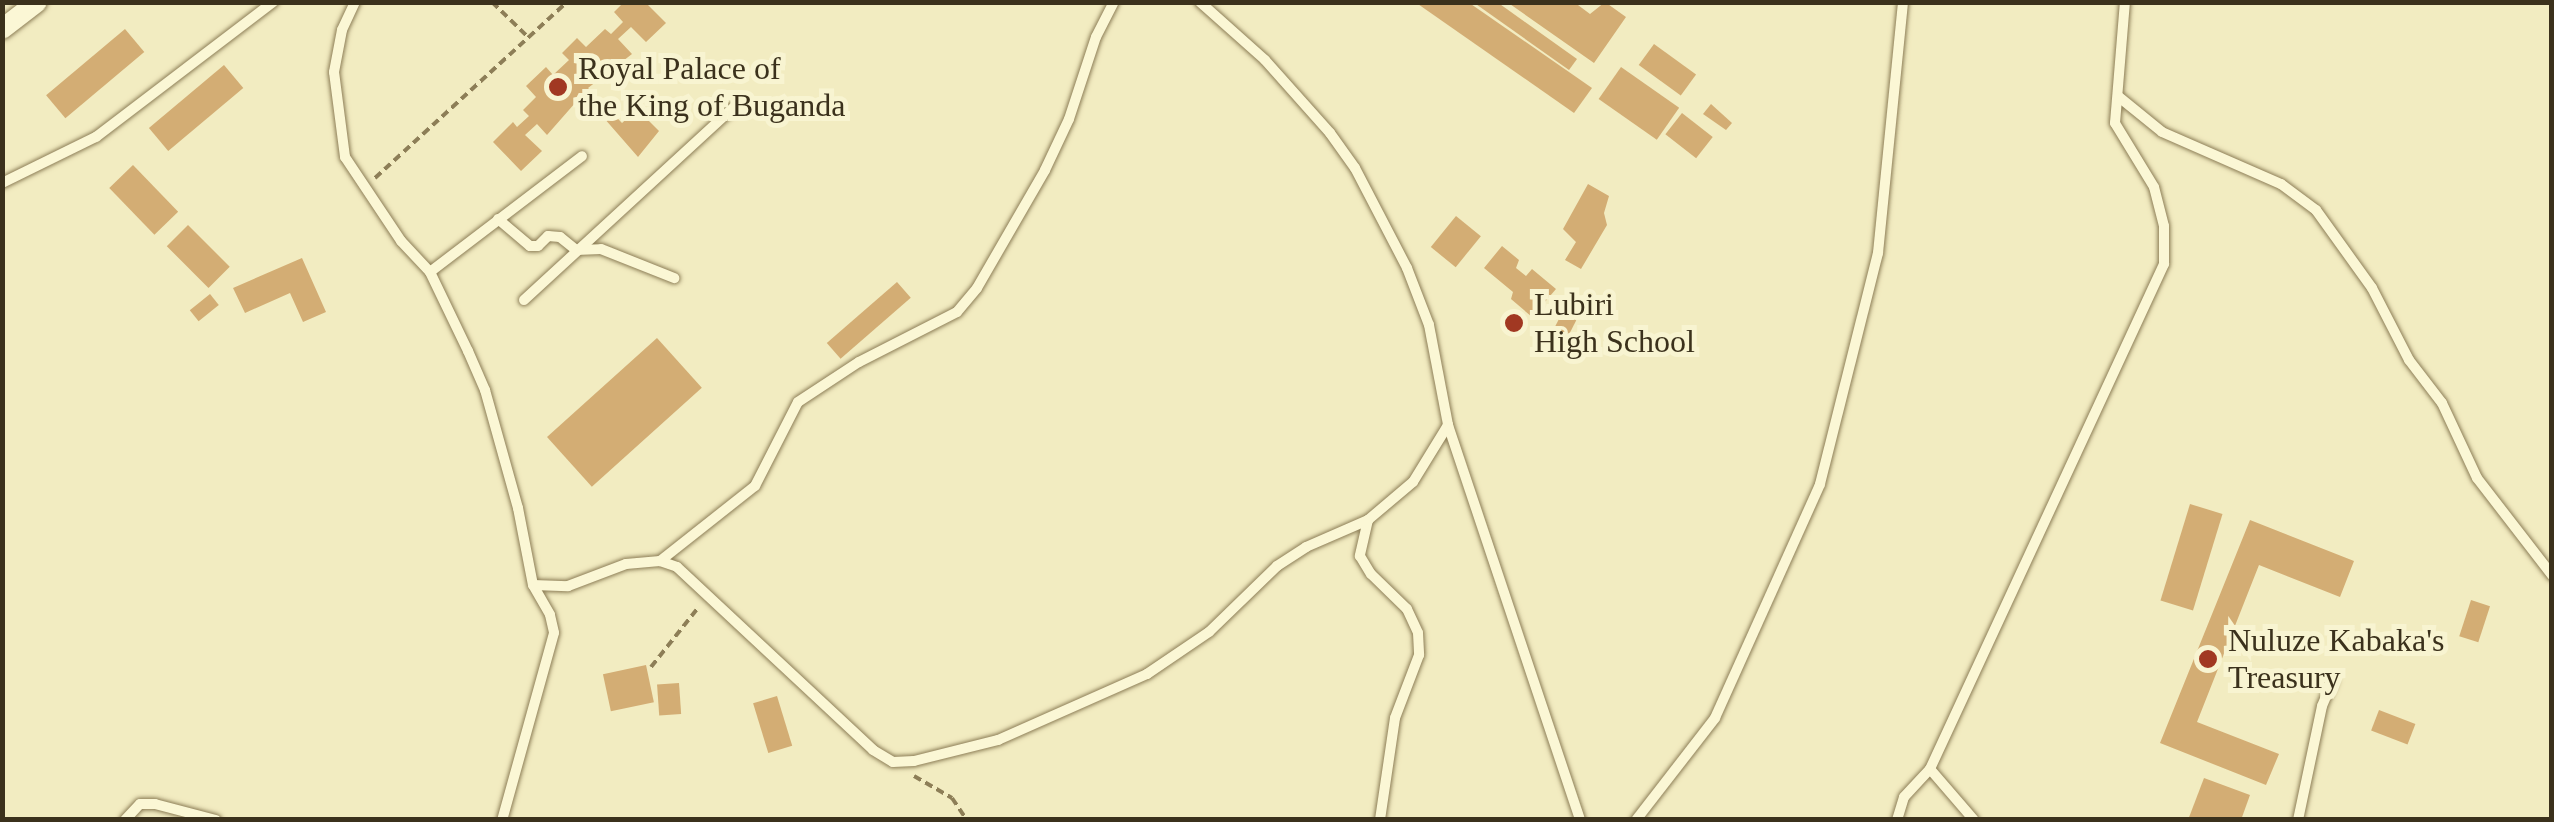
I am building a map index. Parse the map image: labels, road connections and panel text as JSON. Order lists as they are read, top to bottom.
{
  "places": ["Royal Palace of the King of Buganda", "Lubiri High School", "Nuluze Kabaka's Treasury"]
}
